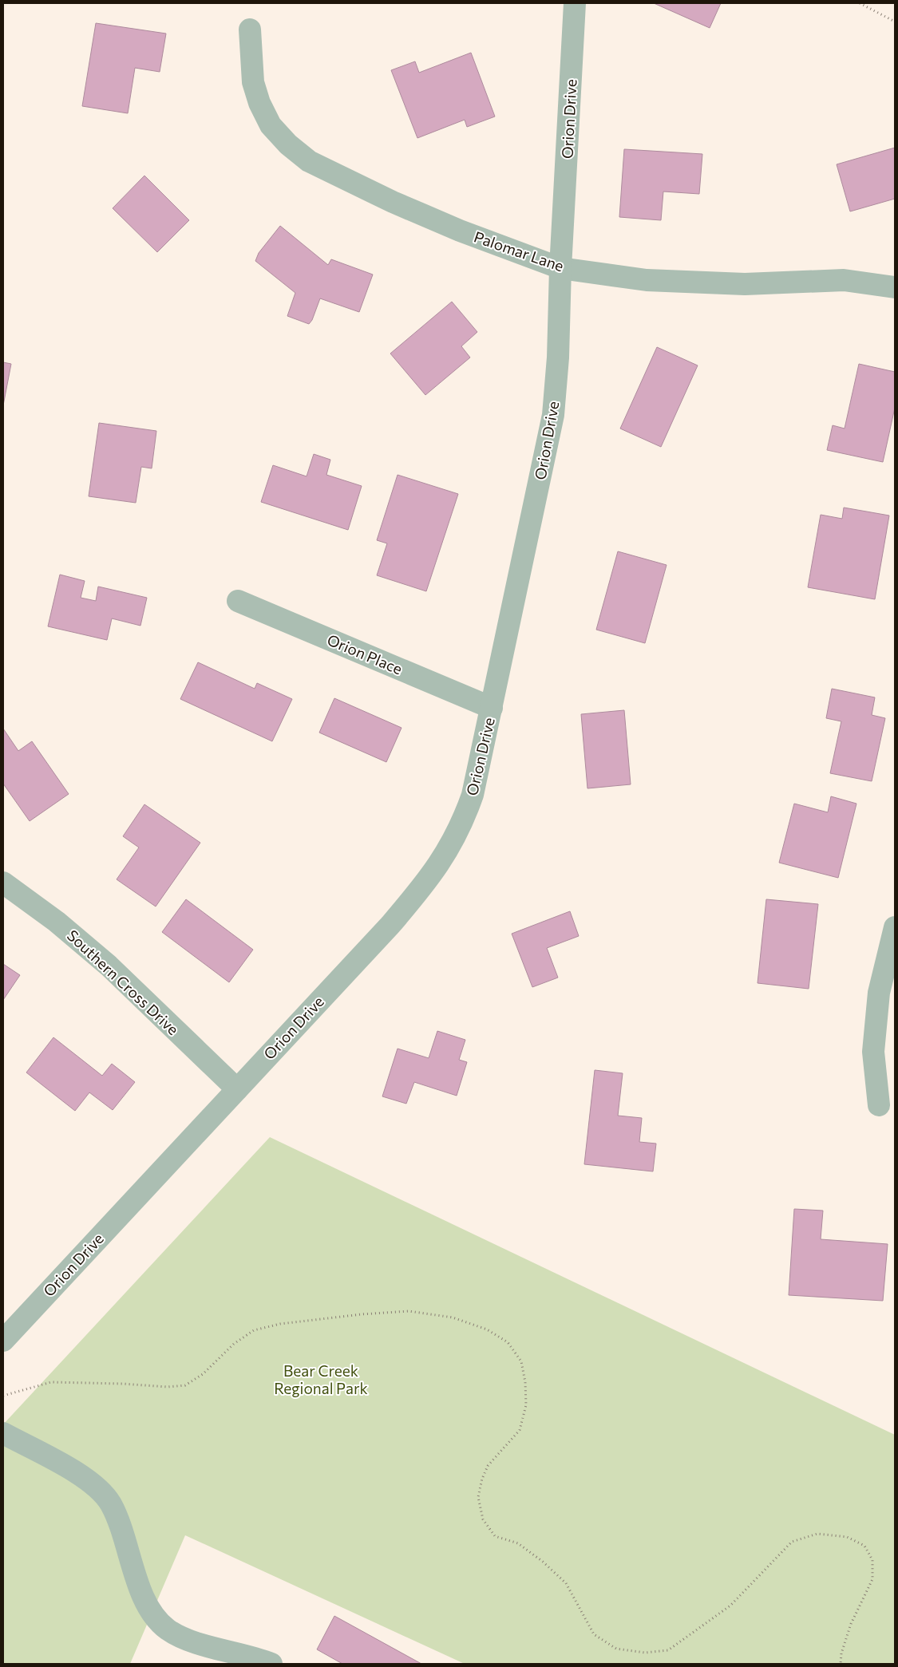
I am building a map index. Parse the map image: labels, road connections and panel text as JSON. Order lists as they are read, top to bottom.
{
  "streets": {
    "street": [
      "Orion Drive",
      "Palomar Lane",
      "Orion Place",
      "Southern Cross Drive"
    ]
  },
  "crossings": [
    ["Orion Drive", "Palomar Lane"],
    ["Orion Drive", "Orion Place"],
    ["Orion Drive", "Southern Cross Drive"]
  ],
  "parks": ["Bear Creek Regional Park"]
}
